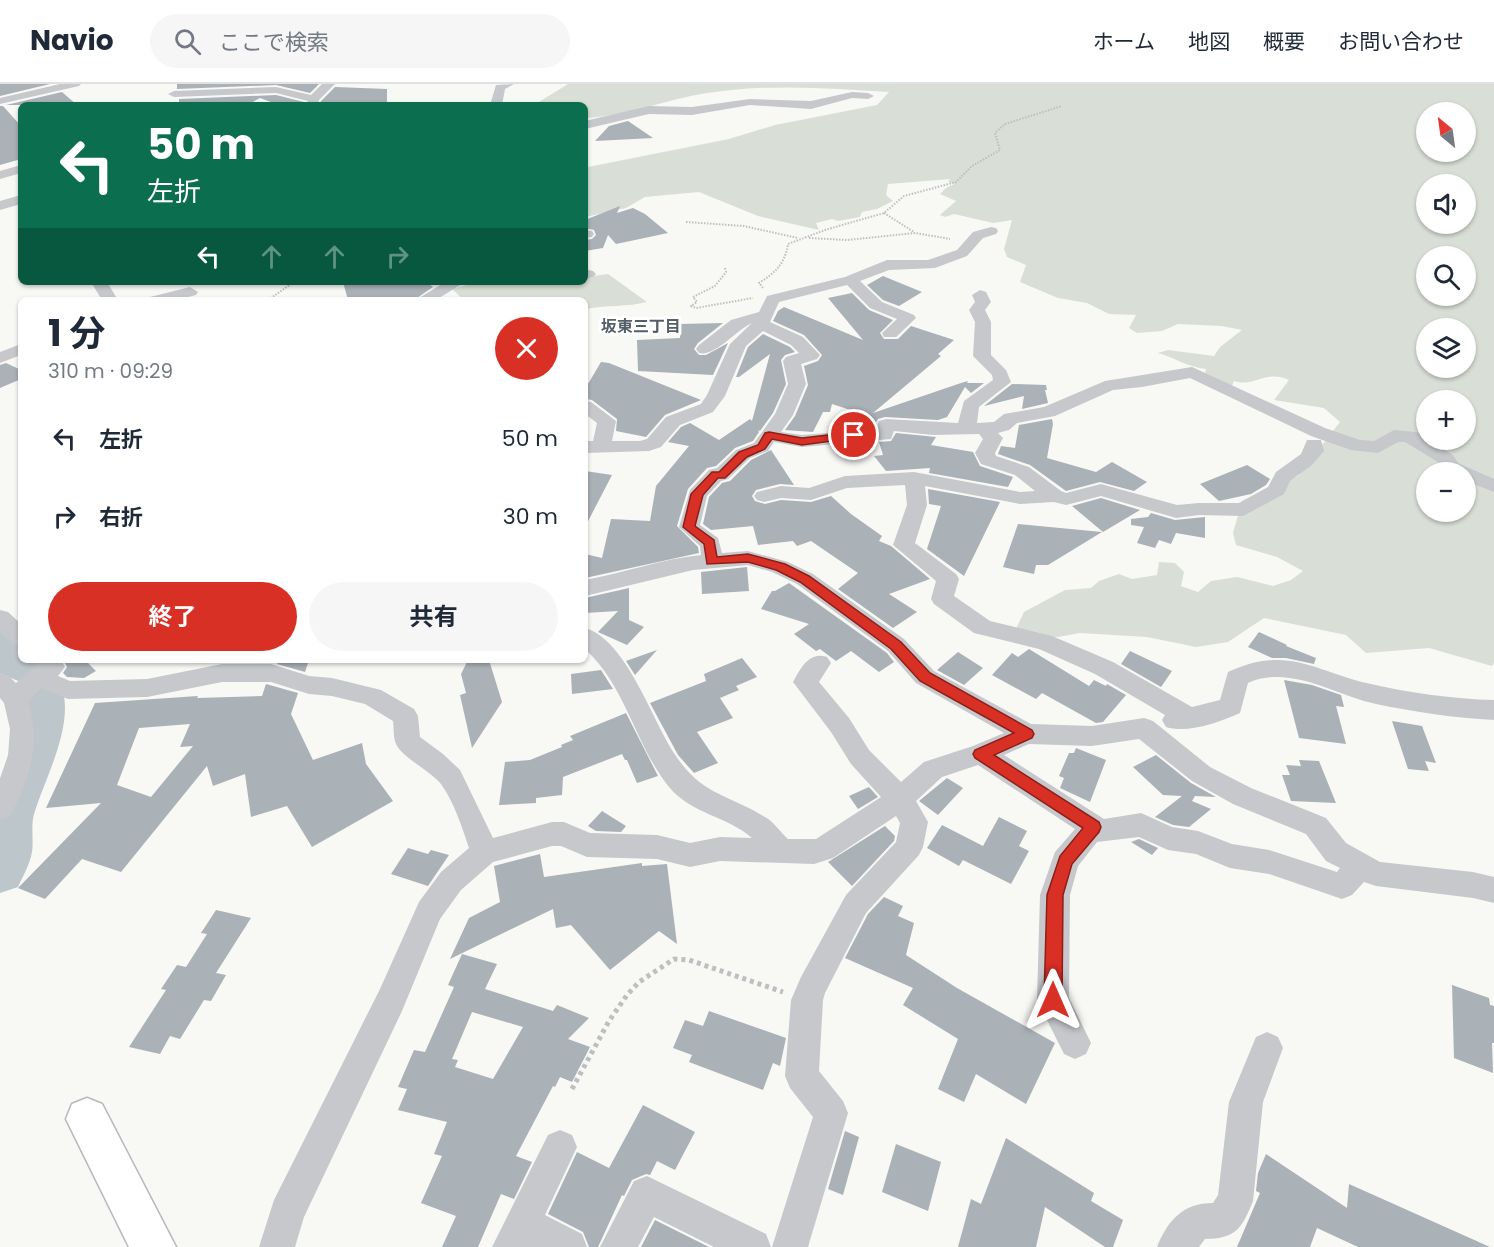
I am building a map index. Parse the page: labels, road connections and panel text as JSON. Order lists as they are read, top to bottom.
{
  "districts": ["坂東三丁目"],
  "north": "top left",
  "page": {
    "header": "Navio",
    "search": "ここで検索",
    "nav": [
      "ホーム",
      "地図",
      "概要",
      "お問い合わせ"
    ],
    "map_buttons": ["+", "−"],
    "turn": ["50 m", "左折"],
    "heading": ["1 分", "310 m · 09:29"],
    "list": [
      {
        "name": "左折",
        "value": "50 m"
      },
      {
        "name": "右折",
        "value": "30 m"
      }
    ],
    "buttons": ["終了", "共有"]
  }
}
